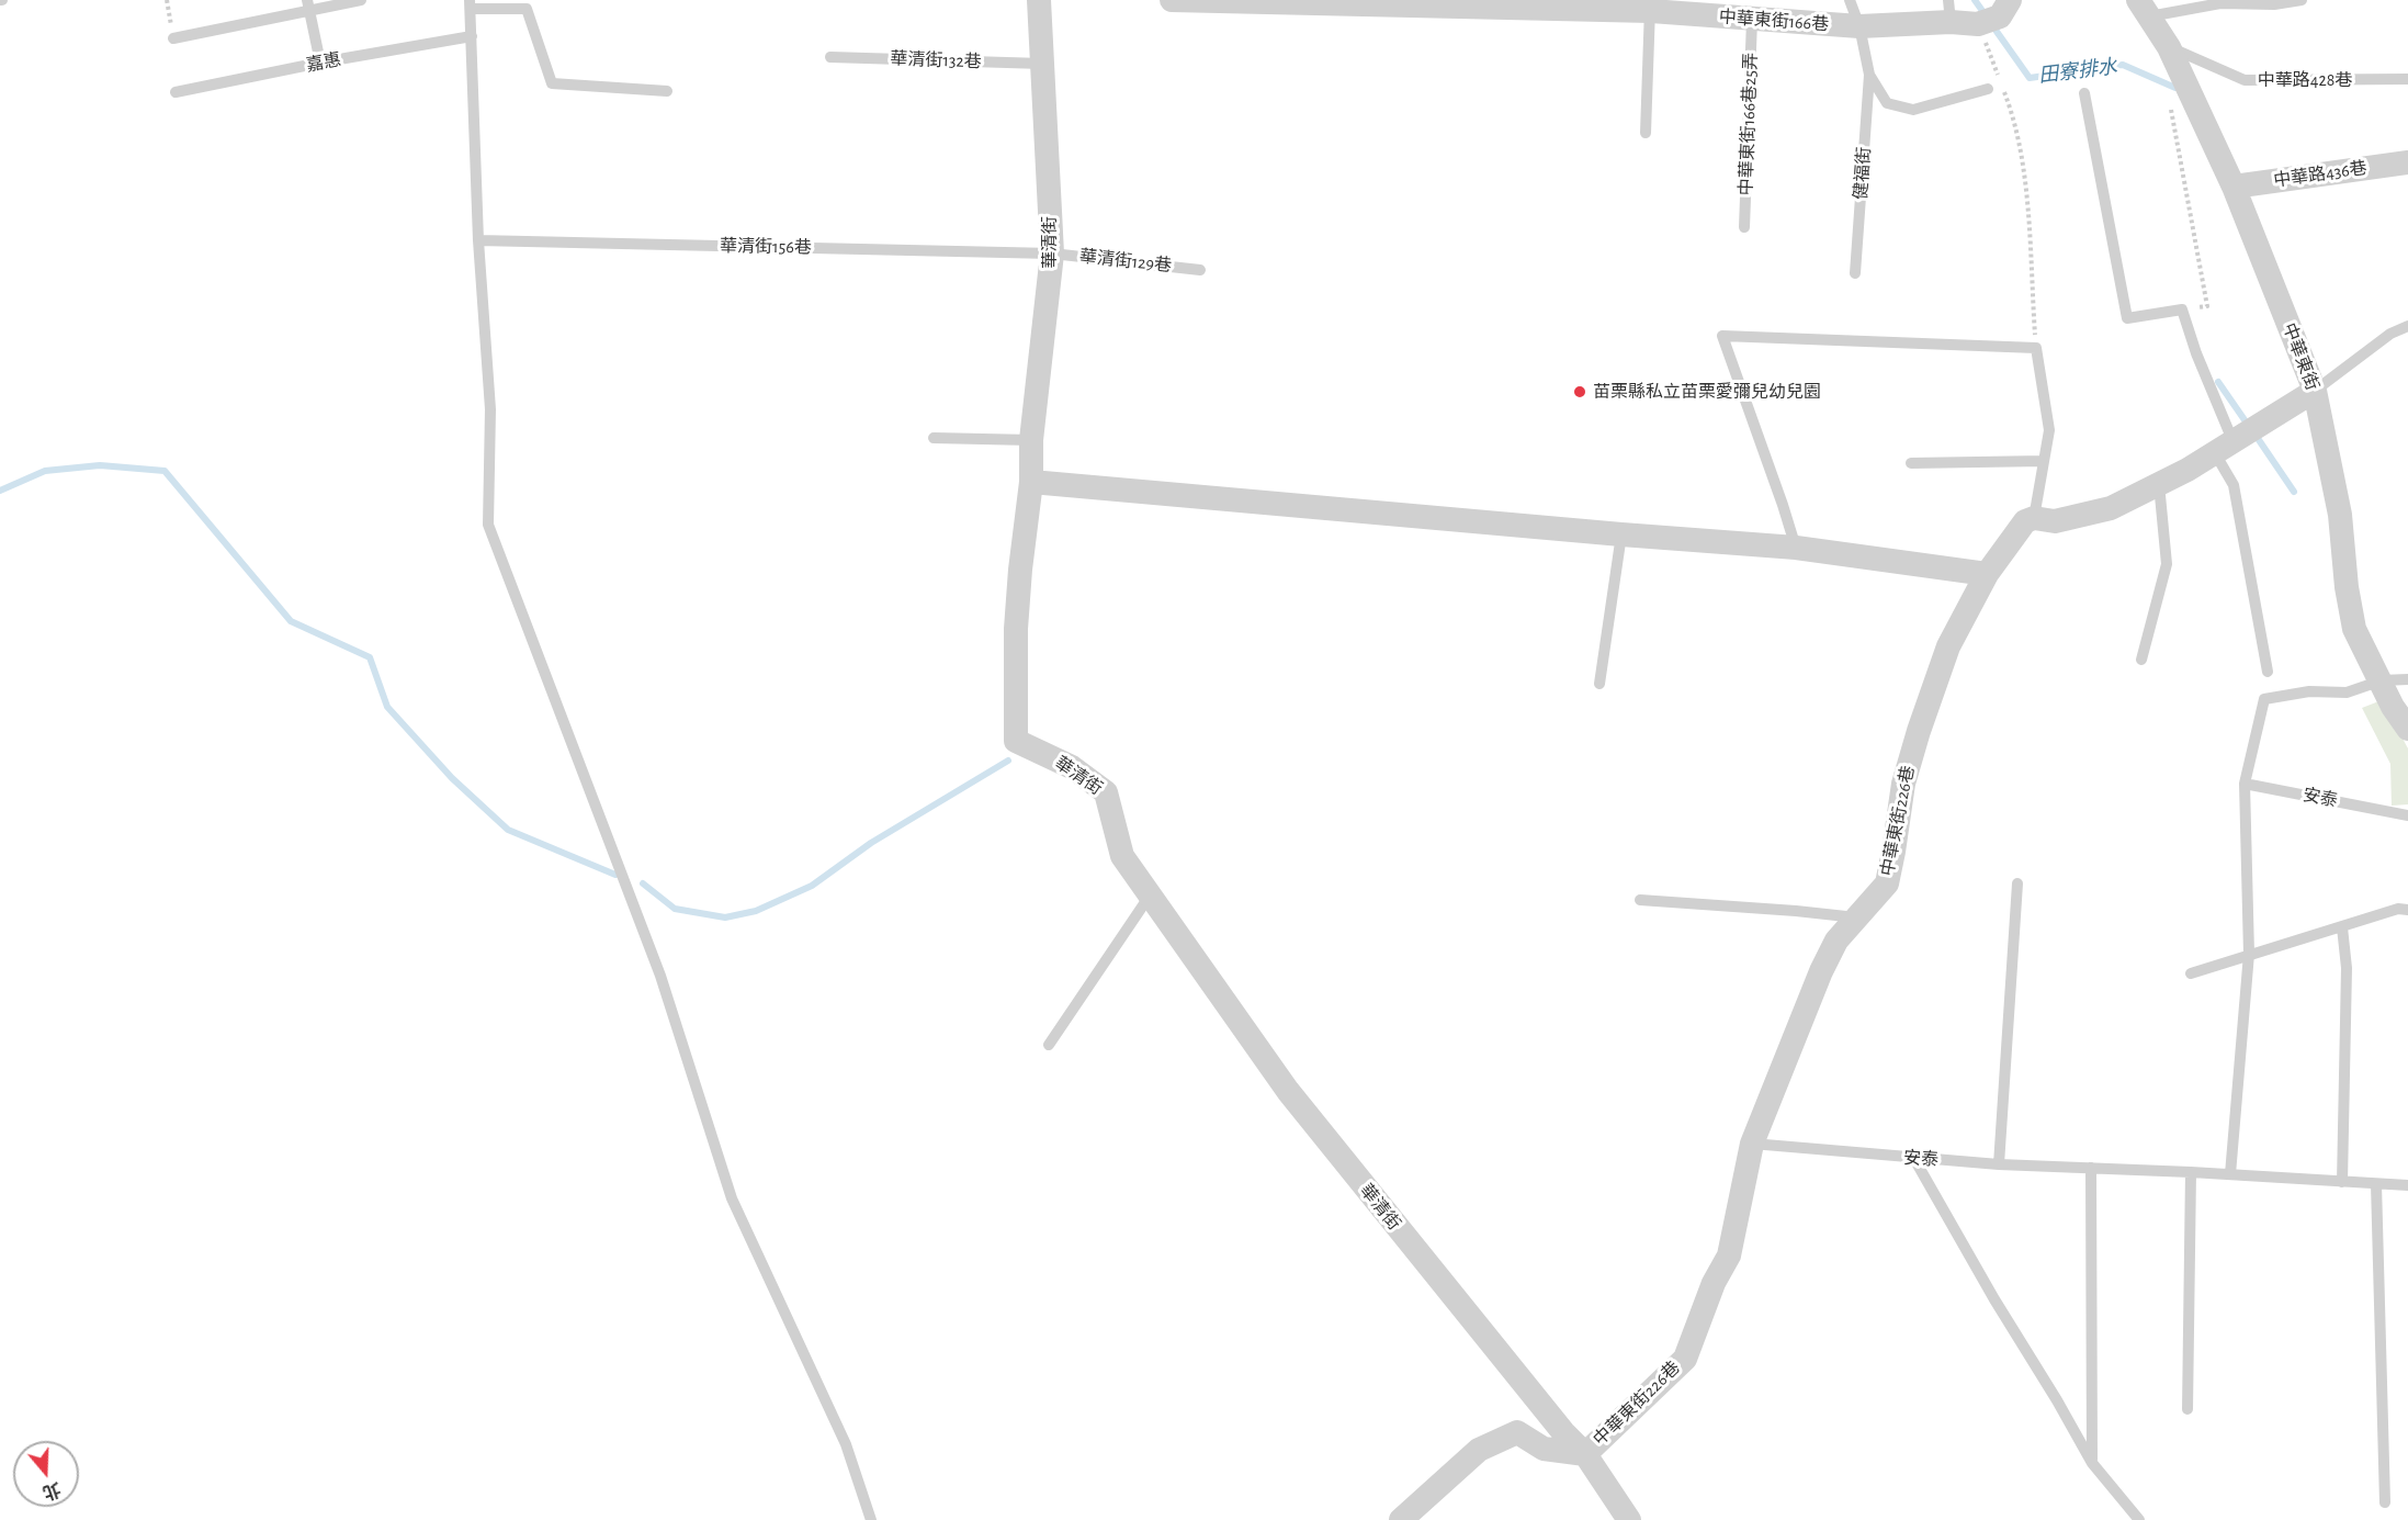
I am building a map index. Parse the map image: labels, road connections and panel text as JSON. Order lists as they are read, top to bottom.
{
  "streets": {
    "street": [
      "中華東街166巷",
      "中華路436巷",
      "華清街",
      "中華東街",
      "中華東街226巷"
    ],
    "lane": [
      "華清街132巷",
      "嘉惠",
      "中華路428巷",
      "中華東街166巷25弄",
      "健福街",
      "華清街156巷",
      "華清街129巷",
      "安泰"
    ]
  },
  "crossings": [
    ["中華東街166巷", "中華東街166巷25弄"],
    ["中華東街166巷", "健福街"],
    ["華清街132巷", "華清街"],
    ["中華路428巷", "中華東街"],
    ["中華路436巷", "中華東街"],
    ["華清街", "華清街156巷"],
    ["華清街", "華清街129巷"],
    ["華清街", "中華東街226巷"],
    ["華清街156巷", "華清街129巷"],
    ["安泰", "中華東街226巷"]
  ],
  "water": ["田寮排水"],
  "places": ["苗栗縣私立苗栗愛彌兒幼兒園"],
  "north": "bottom"
}
